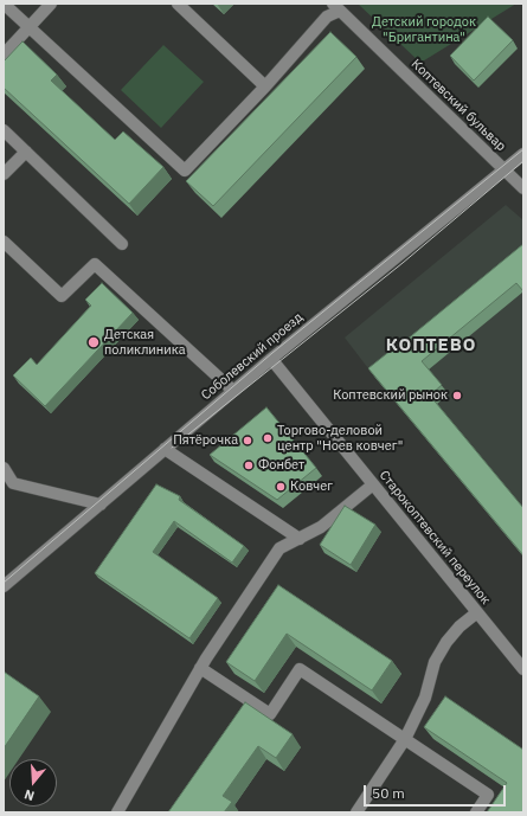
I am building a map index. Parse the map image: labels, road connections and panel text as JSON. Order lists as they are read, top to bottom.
{
  "streets": {
    "street": ["Коптевский бульвар", "Соболевский проезд", "Старокоптевский переулок"]
  },
  "crossings": [
    ["Коптевский бульвар", "Соболевский проезд"],
    ["Соболевский проезд", "Старокоптевский переулок"]
  ],
  "districts": ["КОПТЕВО"],
  "parks": ["Детский городок \"Бригантина\""],
  "places": [
    "Детская поликлиника",
    "Коптевский рынок",
    "Торгово-деловой центр \"Ноев ковчег\"",
    "Пятёрочка",
    "Фонбет",
    "Ковчег"
  ],
  "scale_bar": "50 m",
  "north": "bottom"
}
